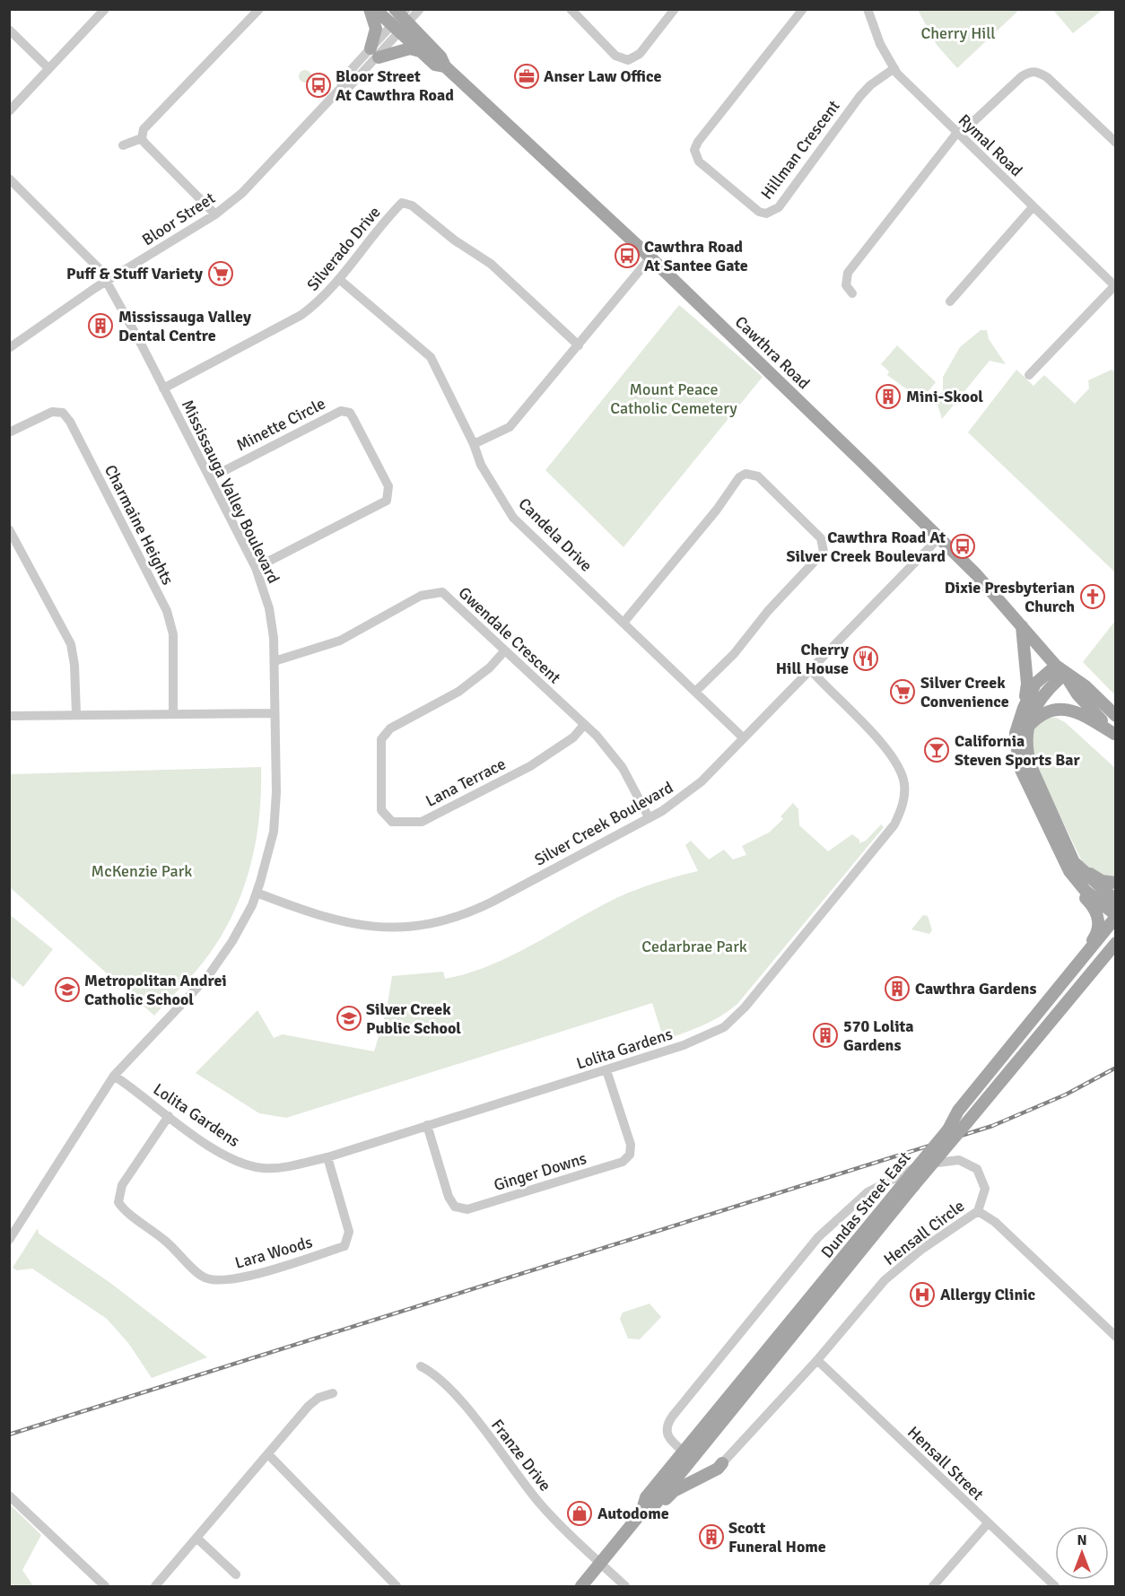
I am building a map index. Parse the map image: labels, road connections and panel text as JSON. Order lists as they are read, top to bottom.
{
  "streets": {
    "main road": ["Cawthra Road", "Dundas Street East"],
    "street": [
      "Rymal Road",
      "Hillman Crescent",
      "Bloor Street",
      "Silverado Drive",
      "Minette Circle",
      "Mississauga Valley Boulevard",
      "Charmaine Heights",
      "Candela Drive",
      "Gwendale Crescent",
      "Lana Terrace",
      "Silver Creek Boulevard",
      "Lolita Gardens",
      "Ginger Downs",
      "Hensall Circle",
      "Lara Woods",
      "Franze Drive",
      "Hensall Street"
    ]
  },
  "crossings": [
    ["Rymal Road", "Hillman Crescent"],
    ["Bloor Street", "Cawthra Road"],
    ["Bloor Street", "Mississauga Valley Boulevard"],
    ["Silverado Drive", "Mississauga Valley Boulevard"],
    ["Silverado Drive", "Candela Drive"],
    ["Cawthra Road", "Silver Creek Boulevard"],
    ["Minette Circle", "Mississauga Valley Boulevard"],
    ["Mississauga Valley Boulevard", "Gwendale Crescent"],
    ["Mississauga Valley Boulevard", "Silver Creek Boulevard"],
    ["Mississauga Valley Boulevard", "Lolita Gardens"],
    ["Candela Drive", "Silver Creek Boulevard"],
    ["Gwendale Crescent", "Lana Terrace"],
    ["Gwendale Crescent", "Silver Creek Boulevard"],
    ["Silver Creek Boulevard", "Lolita Gardens"],
    ["Lolita Gardens", "Ginger Downs"],
    ["Lolita Gardens", "Lara Woods"],
    ["Dundas Street East", "Hensall Circle"],
    ["Dundas Street East", "Franze Drive"],
    ["Hensall Circle", "Hensall Street"]
  ],
  "parks": [
    "Cherry Hill",
    "Mount Peace Catholic Cemetery",
    "McKenzie Park",
    "Cedarbrae Park"
  ],
  "places": {
    "office": ["Anser Law Office"],
    "bus stop": ["Bloor Street At Cawthra Road", "Cawthra Road At Santee Gate", "Cawthra Road At Silver Creek Boulevard"],
    "supermarket": ["Puff & Stuff Variety", "Silver Creek Convenience"],
    "building": [
      "Mississauga Valley Dental Centre",
      "Mini-Skool",
      "Cawthra Gardens",
      "570 Lolita Gardens",
      "Scott Funeral Home"
    ],
    "church": ["Dixie Presbyterian Church"],
    "restaurant": ["Cherry Hill House"],
    "bar": ["California Steven Sports Bar"],
    "school or university": ["Metropolitan Andrei Catholic School", "Silver Creek Public School"],
    "hospital": ["Allergy Clinic"],
    "shop": ["Autodome"]
  },
  "north": "top"
}
